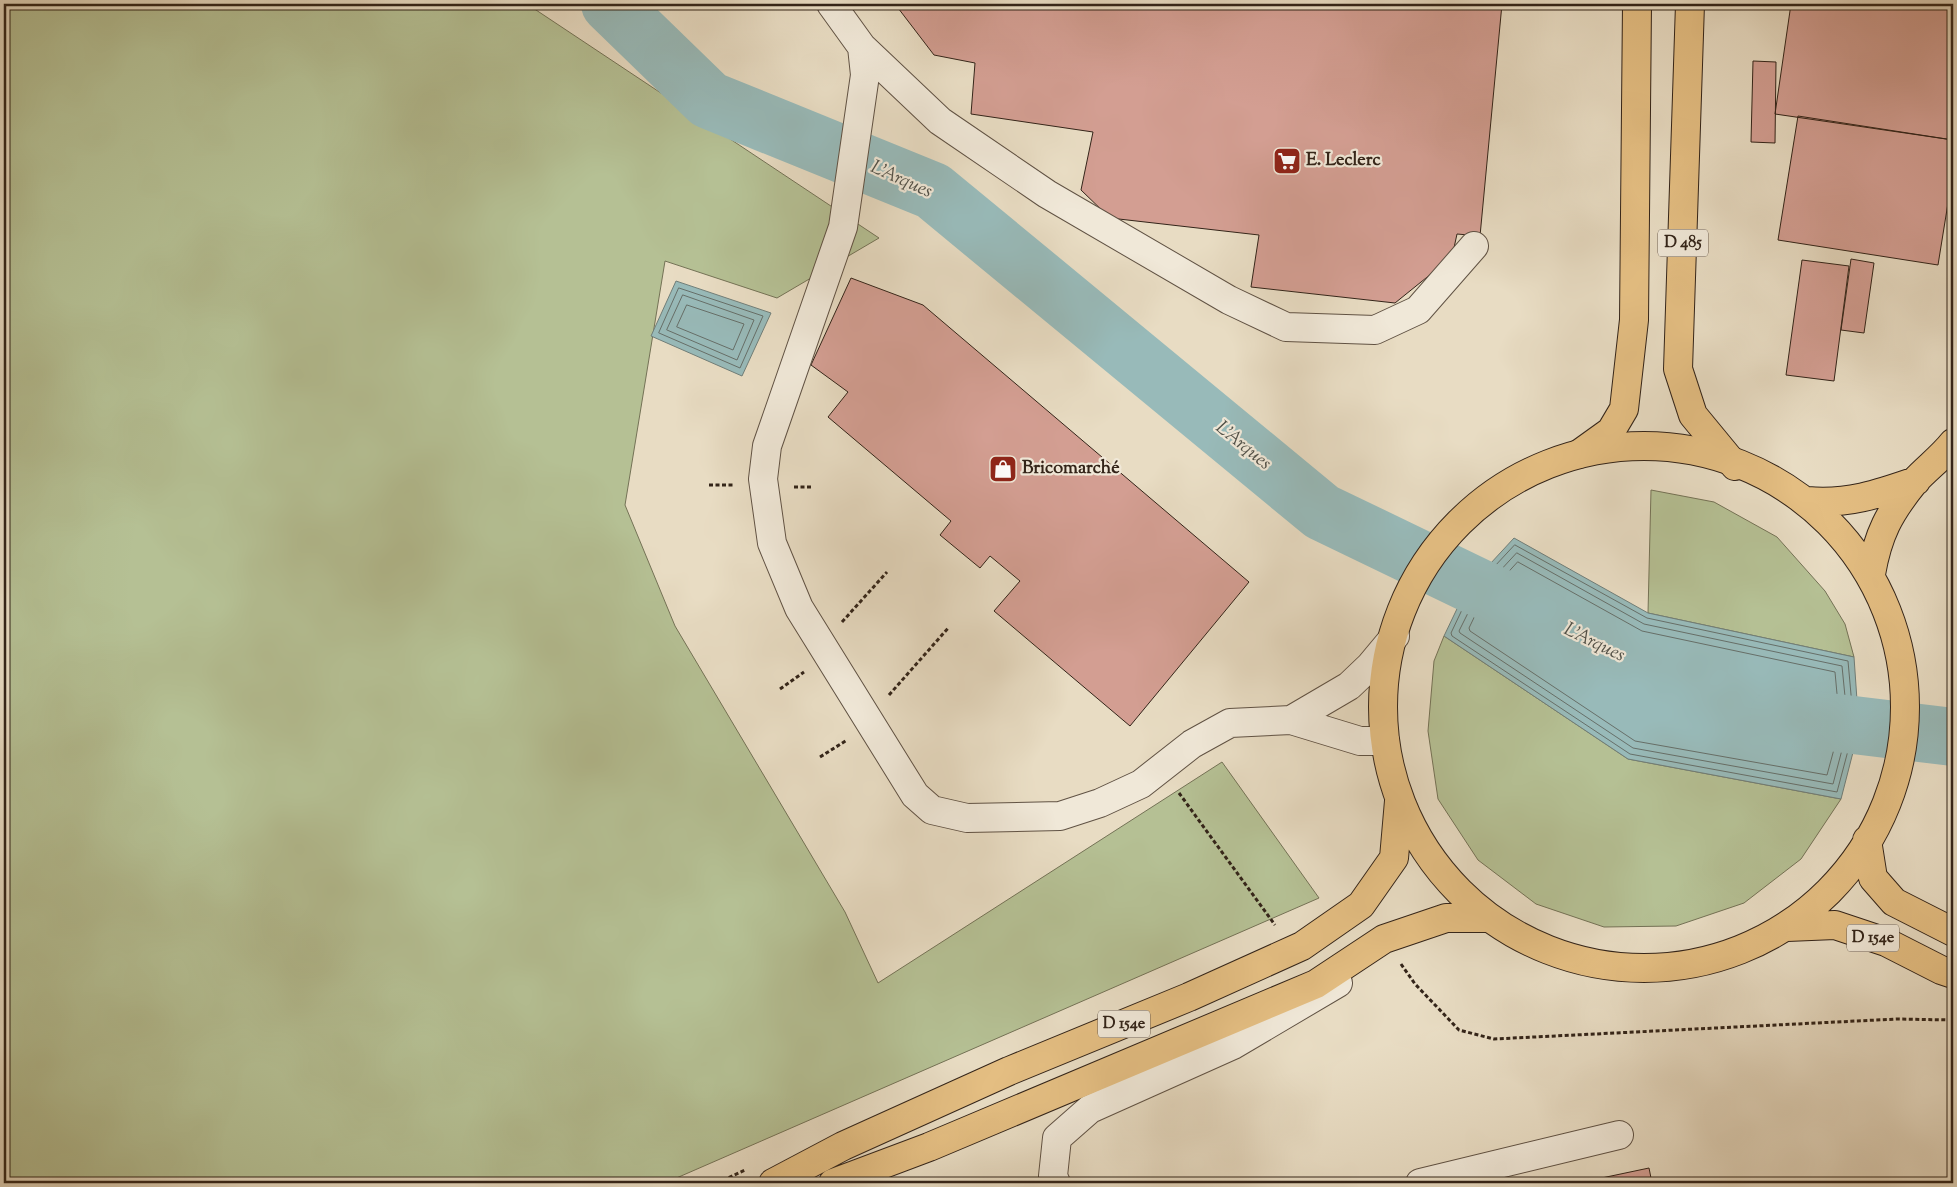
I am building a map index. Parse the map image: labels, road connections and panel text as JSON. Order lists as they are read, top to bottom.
{
  "streets": {
    "main road": ["D 485", "D 154e"]
  },
  "water": ["L'Arques"],
  "places": {
    "supermarket": ["E. Leclerc"],
    "shop": ["Bricomarché"]
  }
}
